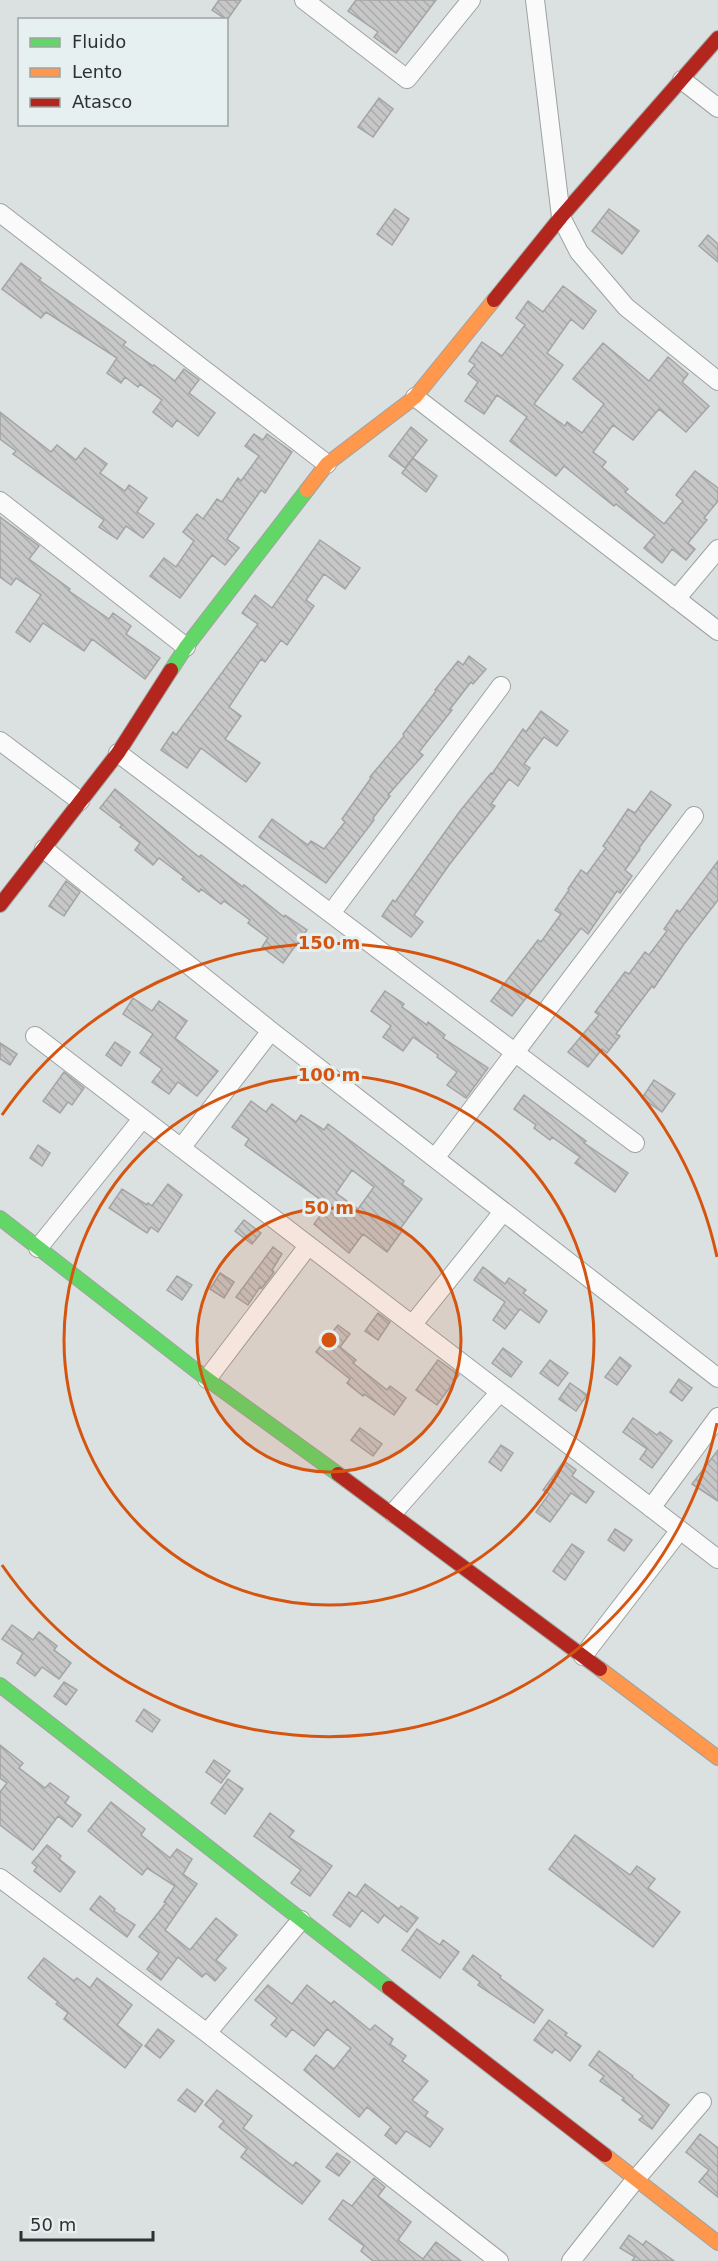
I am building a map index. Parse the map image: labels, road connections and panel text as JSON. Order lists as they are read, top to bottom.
{
  "legend": ["Fluido", "Lento", "Atasco"],
  "scale_bar": "50 m",
  "rings": ["150 m", "100 m", "50 m"]
}
